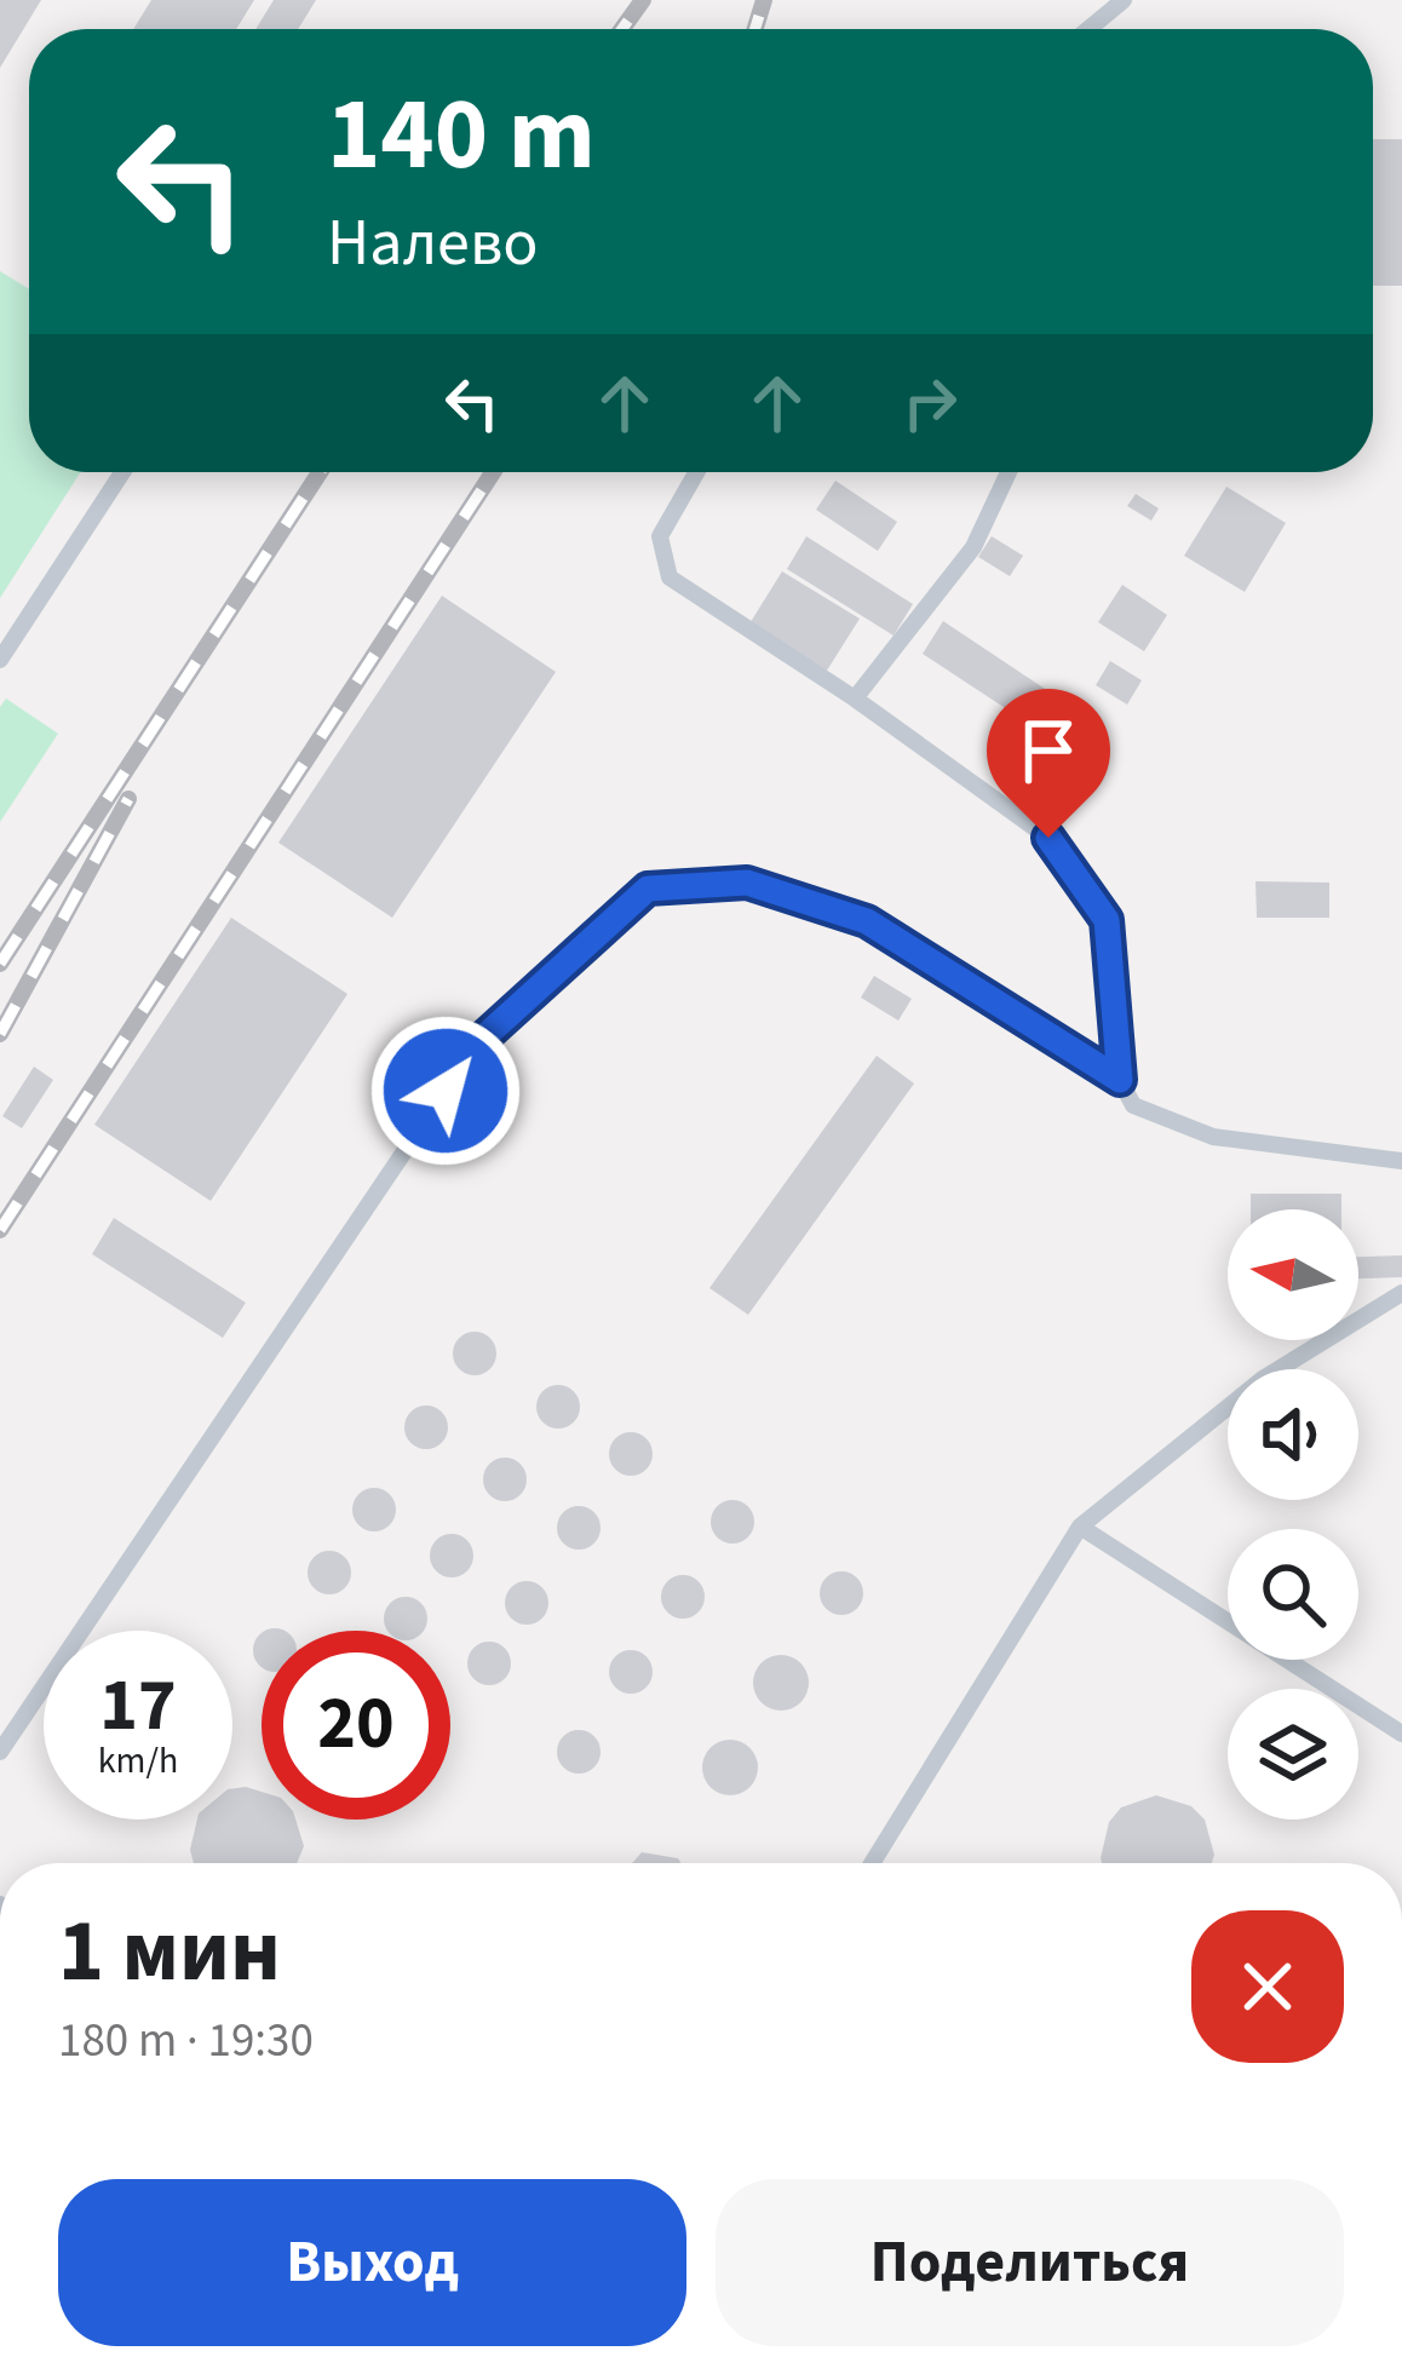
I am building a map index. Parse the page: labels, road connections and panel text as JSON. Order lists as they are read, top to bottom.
{
  "north": "left",
  "page": {
    "turn": ["140 m", "Налево"],
    "speed": "17 km/h",
    "limit": "20",
    "heading": ["1 мин", "180 m · 19:30"],
    "buttons": ["Выход", "Поделиться"]
  }
}
